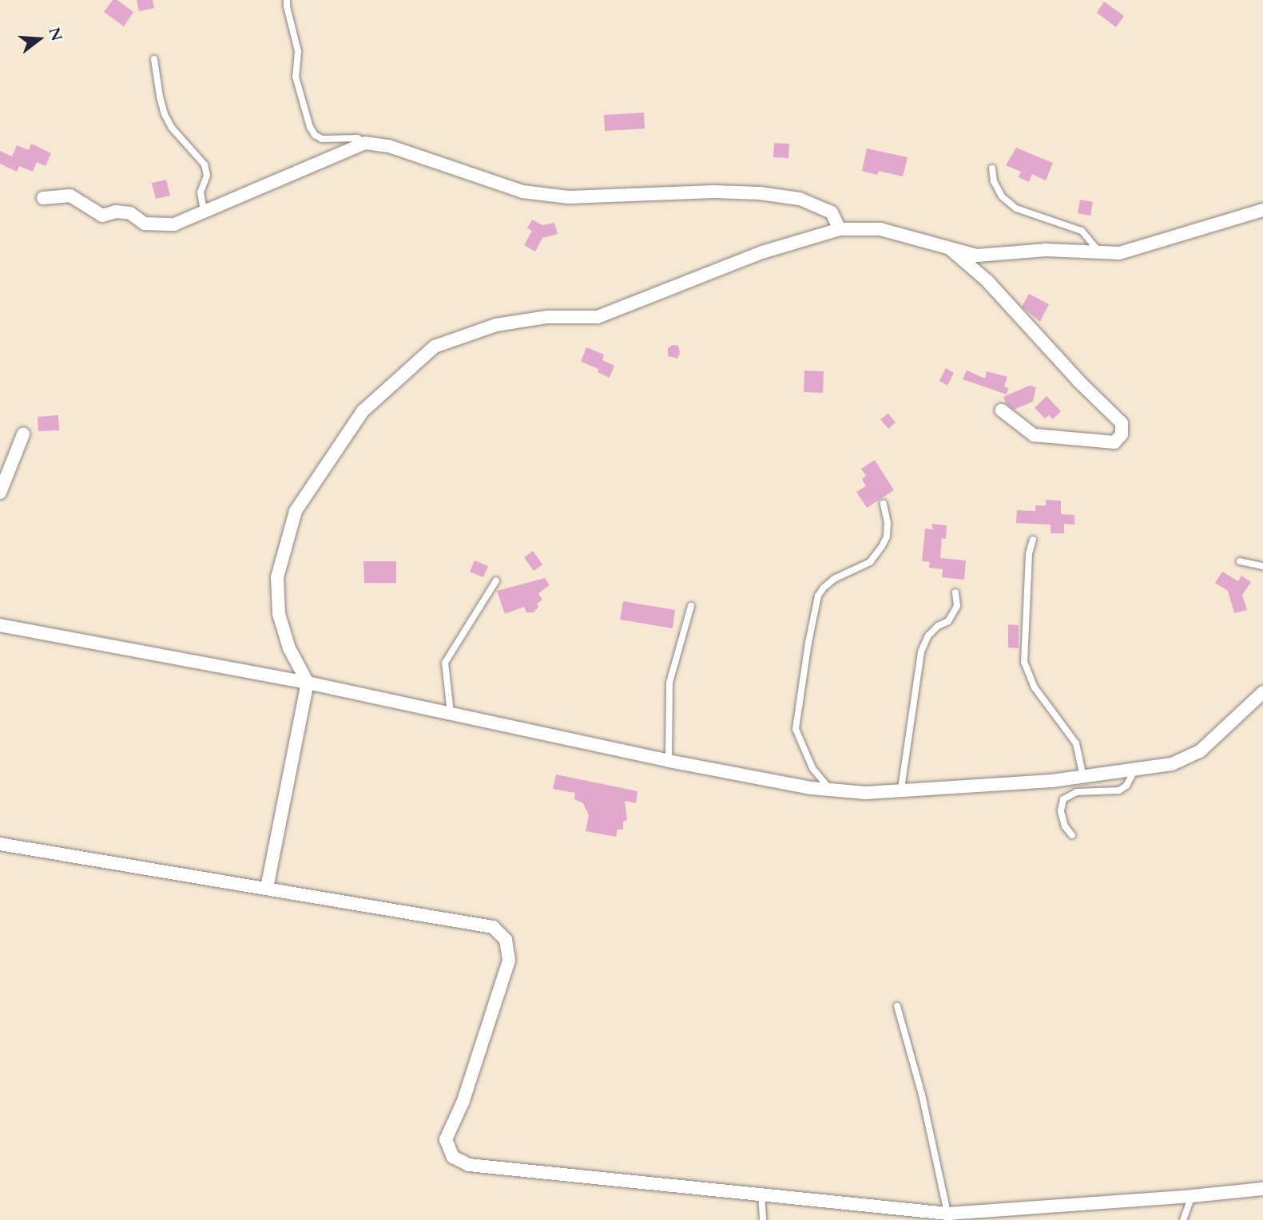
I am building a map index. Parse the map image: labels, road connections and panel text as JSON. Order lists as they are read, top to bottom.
{
  "north": "right"
}
